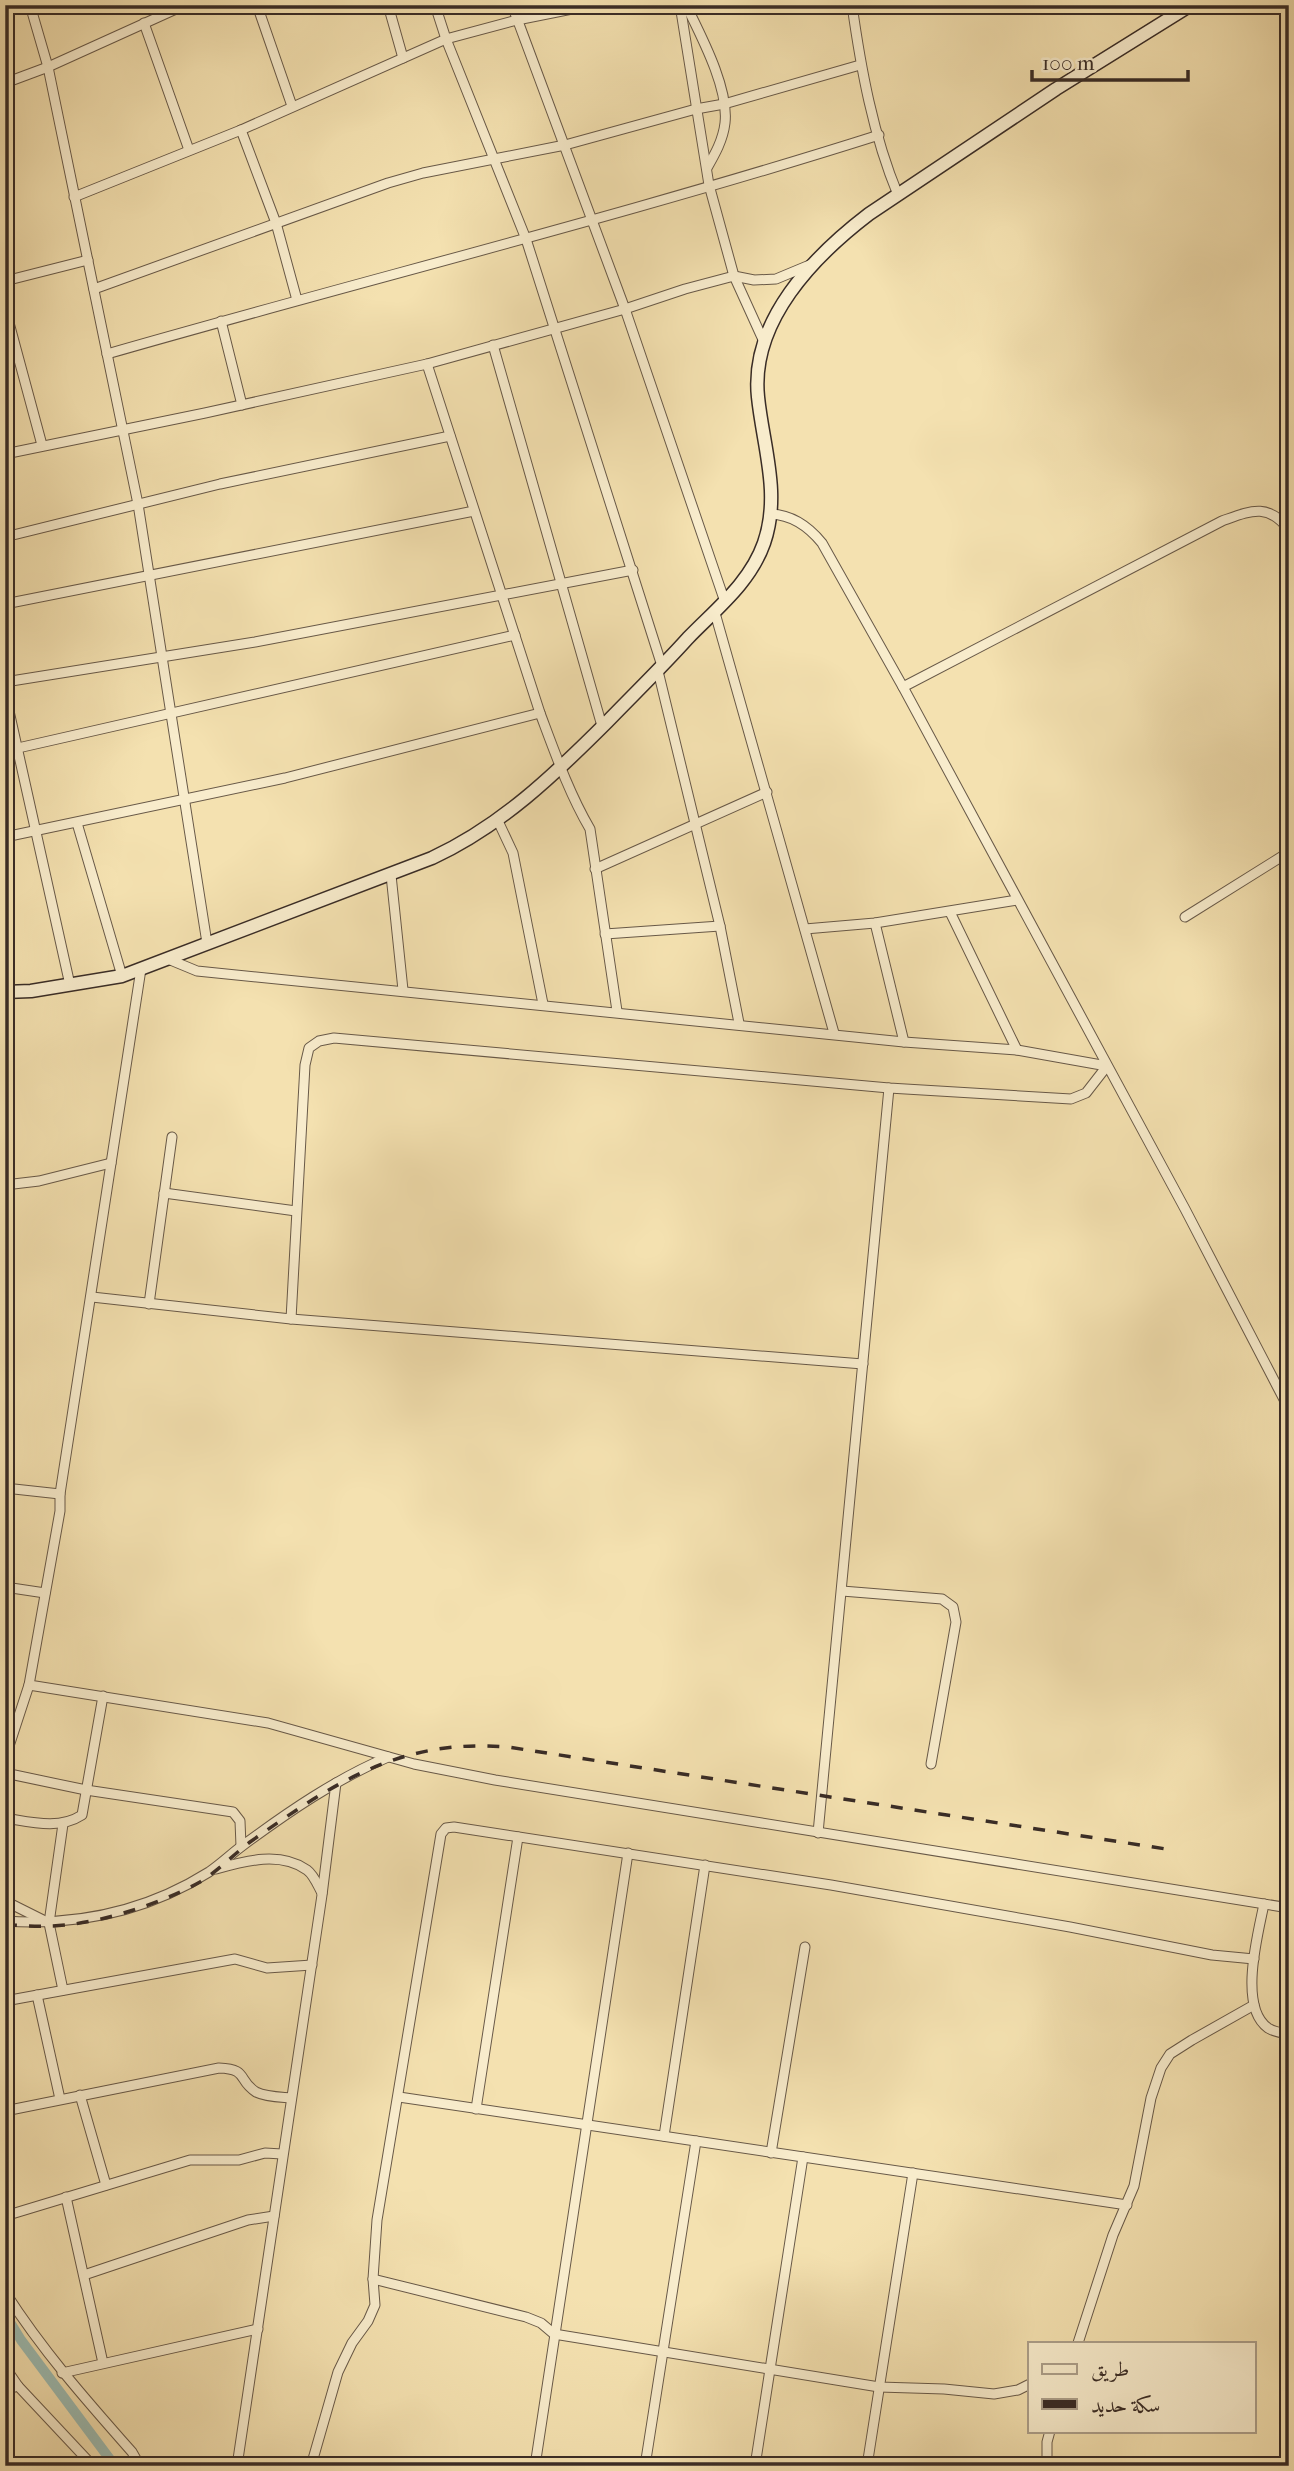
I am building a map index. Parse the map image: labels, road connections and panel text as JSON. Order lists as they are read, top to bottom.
{
  "legend": ["طريق", "سكة حديد"],
  "scale_bar": "100 m"
}
